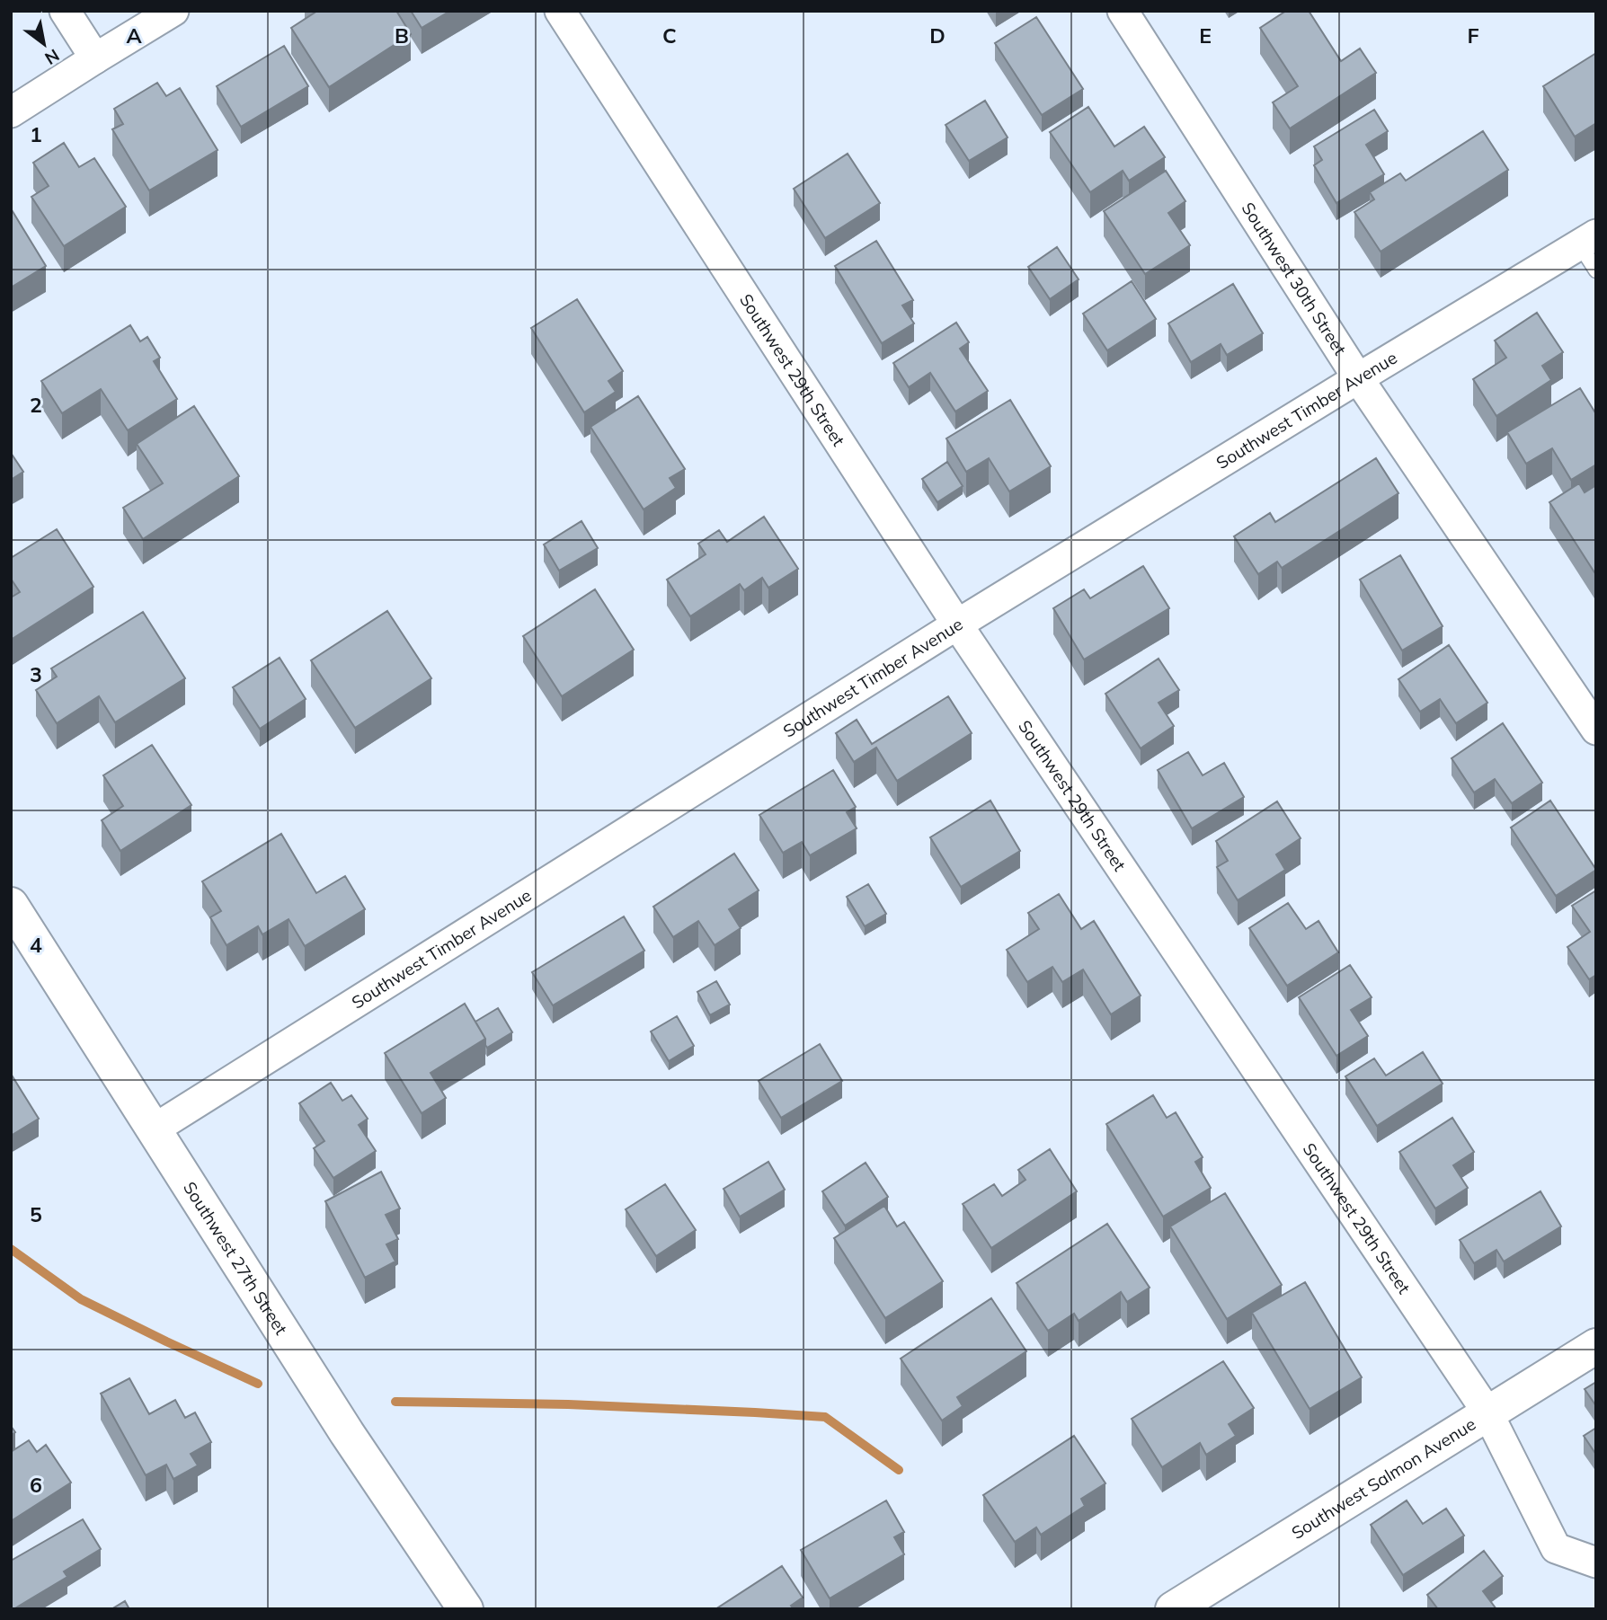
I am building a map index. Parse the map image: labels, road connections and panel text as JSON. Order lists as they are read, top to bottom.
{
  "streets": {
    "main road": ["Southwest 27th Street", "Southwest Salmon Avenue"],
    "street": ["Southwest 30th Street", "Southwest 29th Street", "Southwest Timber Avenue"]
  },
  "crossings": [
    ["Southwest 30th Street", "Southwest Timber Avenue"],
    ["Southwest 29th Street", "Southwest Timber Avenue"],
    ["Southwest 29th Street", "Southwest Salmon Avenue"],
    ["Southwest Timber Avenue", "Southwest 27th Street"]
  ],
  "north": "bottom right",
  "grid": {
    "columns": [
      "A",
      "B",
      "C",
      "D",
      "E",
      "F"
    ],
    "rows": [
      "1",
      "2",
      "3",
      "4",
      "5",
      "6"
    ]
  }
}
